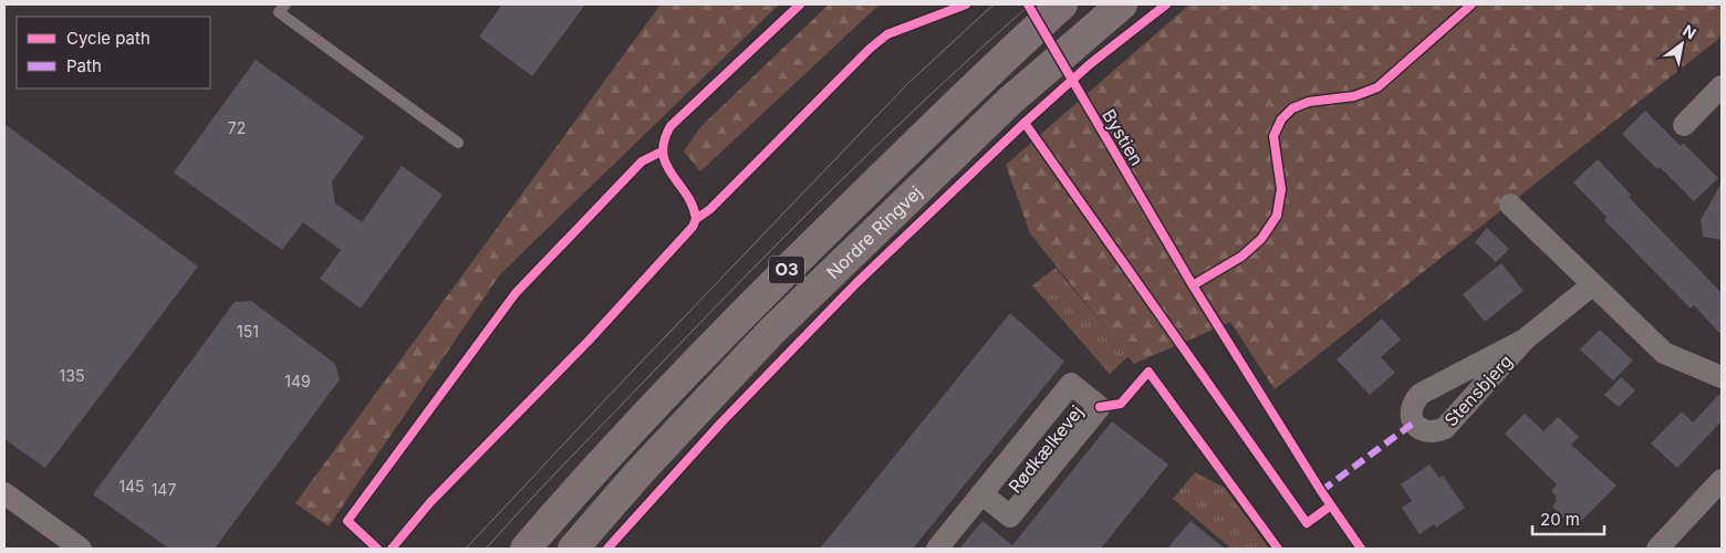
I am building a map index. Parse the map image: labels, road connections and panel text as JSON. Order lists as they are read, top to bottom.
{
  "streets": {
    "main road": ["Nordre Ringvej", "O3"],
    "street": ["Stensbjerg", "Rødkælkevej"],
    "cycle path": ["Bystien"]
  },
  "house_numbers": [
    "72",
    "151",
    "135",
    "149",
    "145",
    "147"
  ],
  "legend": ["Cycle path", "Path"],
  "scale_bar": "20 m",
  "north": "top right"
}
